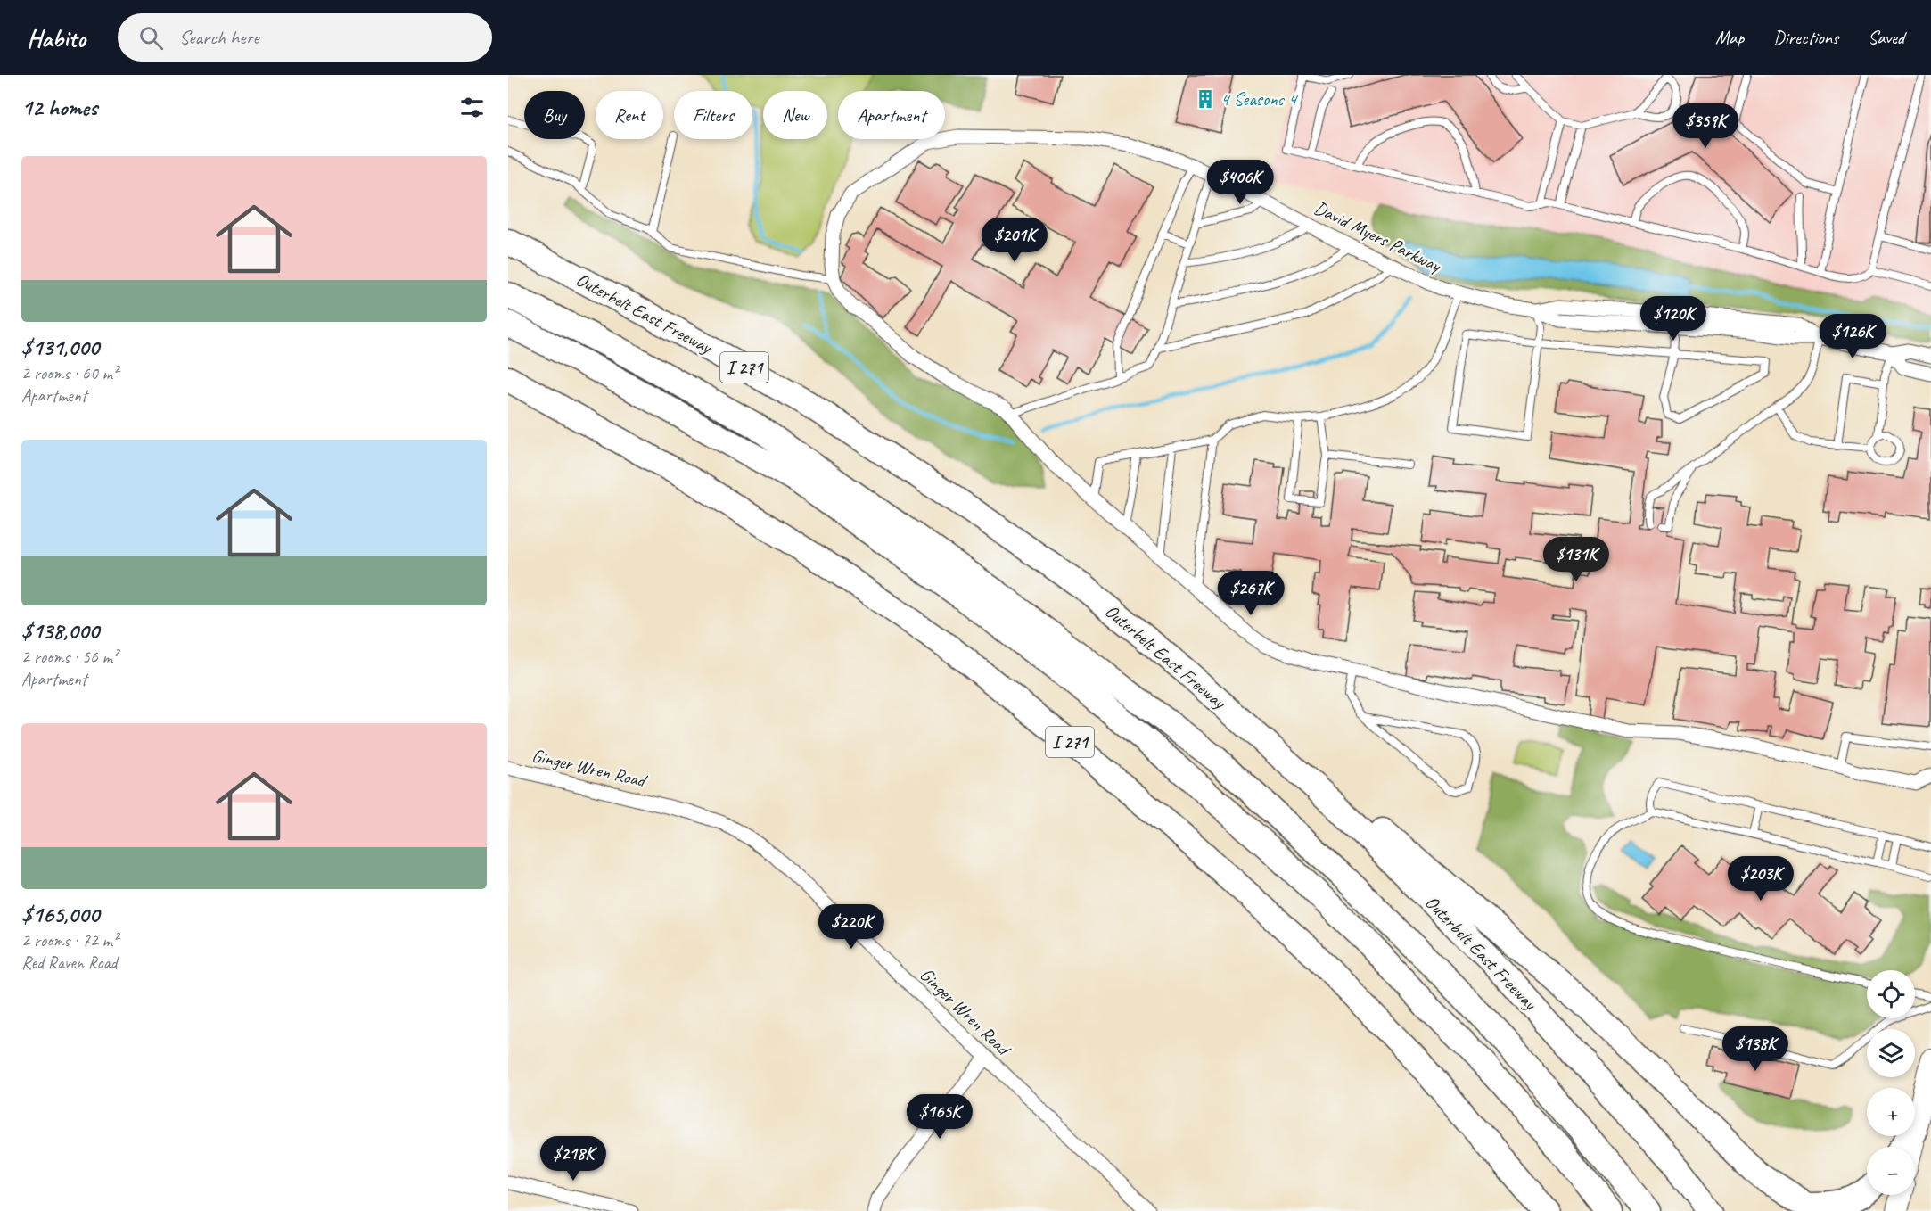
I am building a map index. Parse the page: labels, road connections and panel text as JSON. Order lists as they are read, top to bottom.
{
  "streets": {
    "highway": ["Outerbelt East Freeway", "I 271"],
    "street": ["David Myers Parkway", "Ginger Wren Road"]
  },
  "places": {
    "building": ["4 Seasons 4"]
  },
  "page": {
    "header": "Habito",
    "search": "Search here",
    "nav": ["Map", "Directions", "Saved"],
    "heading": "12 homes",
    "chip": [
      "Buy",
      "Rent",
      "Filters",
      "New",
      "Apartment"
    ],
    "price": [
      "$359K",
      "$406K",
      "$201K",
      "$120K",
      "$126K",
      "$131K",
      "$267K",
      "$203K",
      "$220K",
      "$138K",
      "$165K",
      "$218K"
    ],
    "list": [
      {
        "name": "$131,000",
        "note": "2 rooms · 60 m² · Apartment"
      },
      {
        "name": "$138,000",
        "note": "2 rooms · 56 m² · Apartment"
      },
      {
        "name": "$165,000",
        "note": "2 rooms · 72 m² · Red Raven Road"
      }
    ],
    "map_buttons": ["+", "−"]
  }
}
